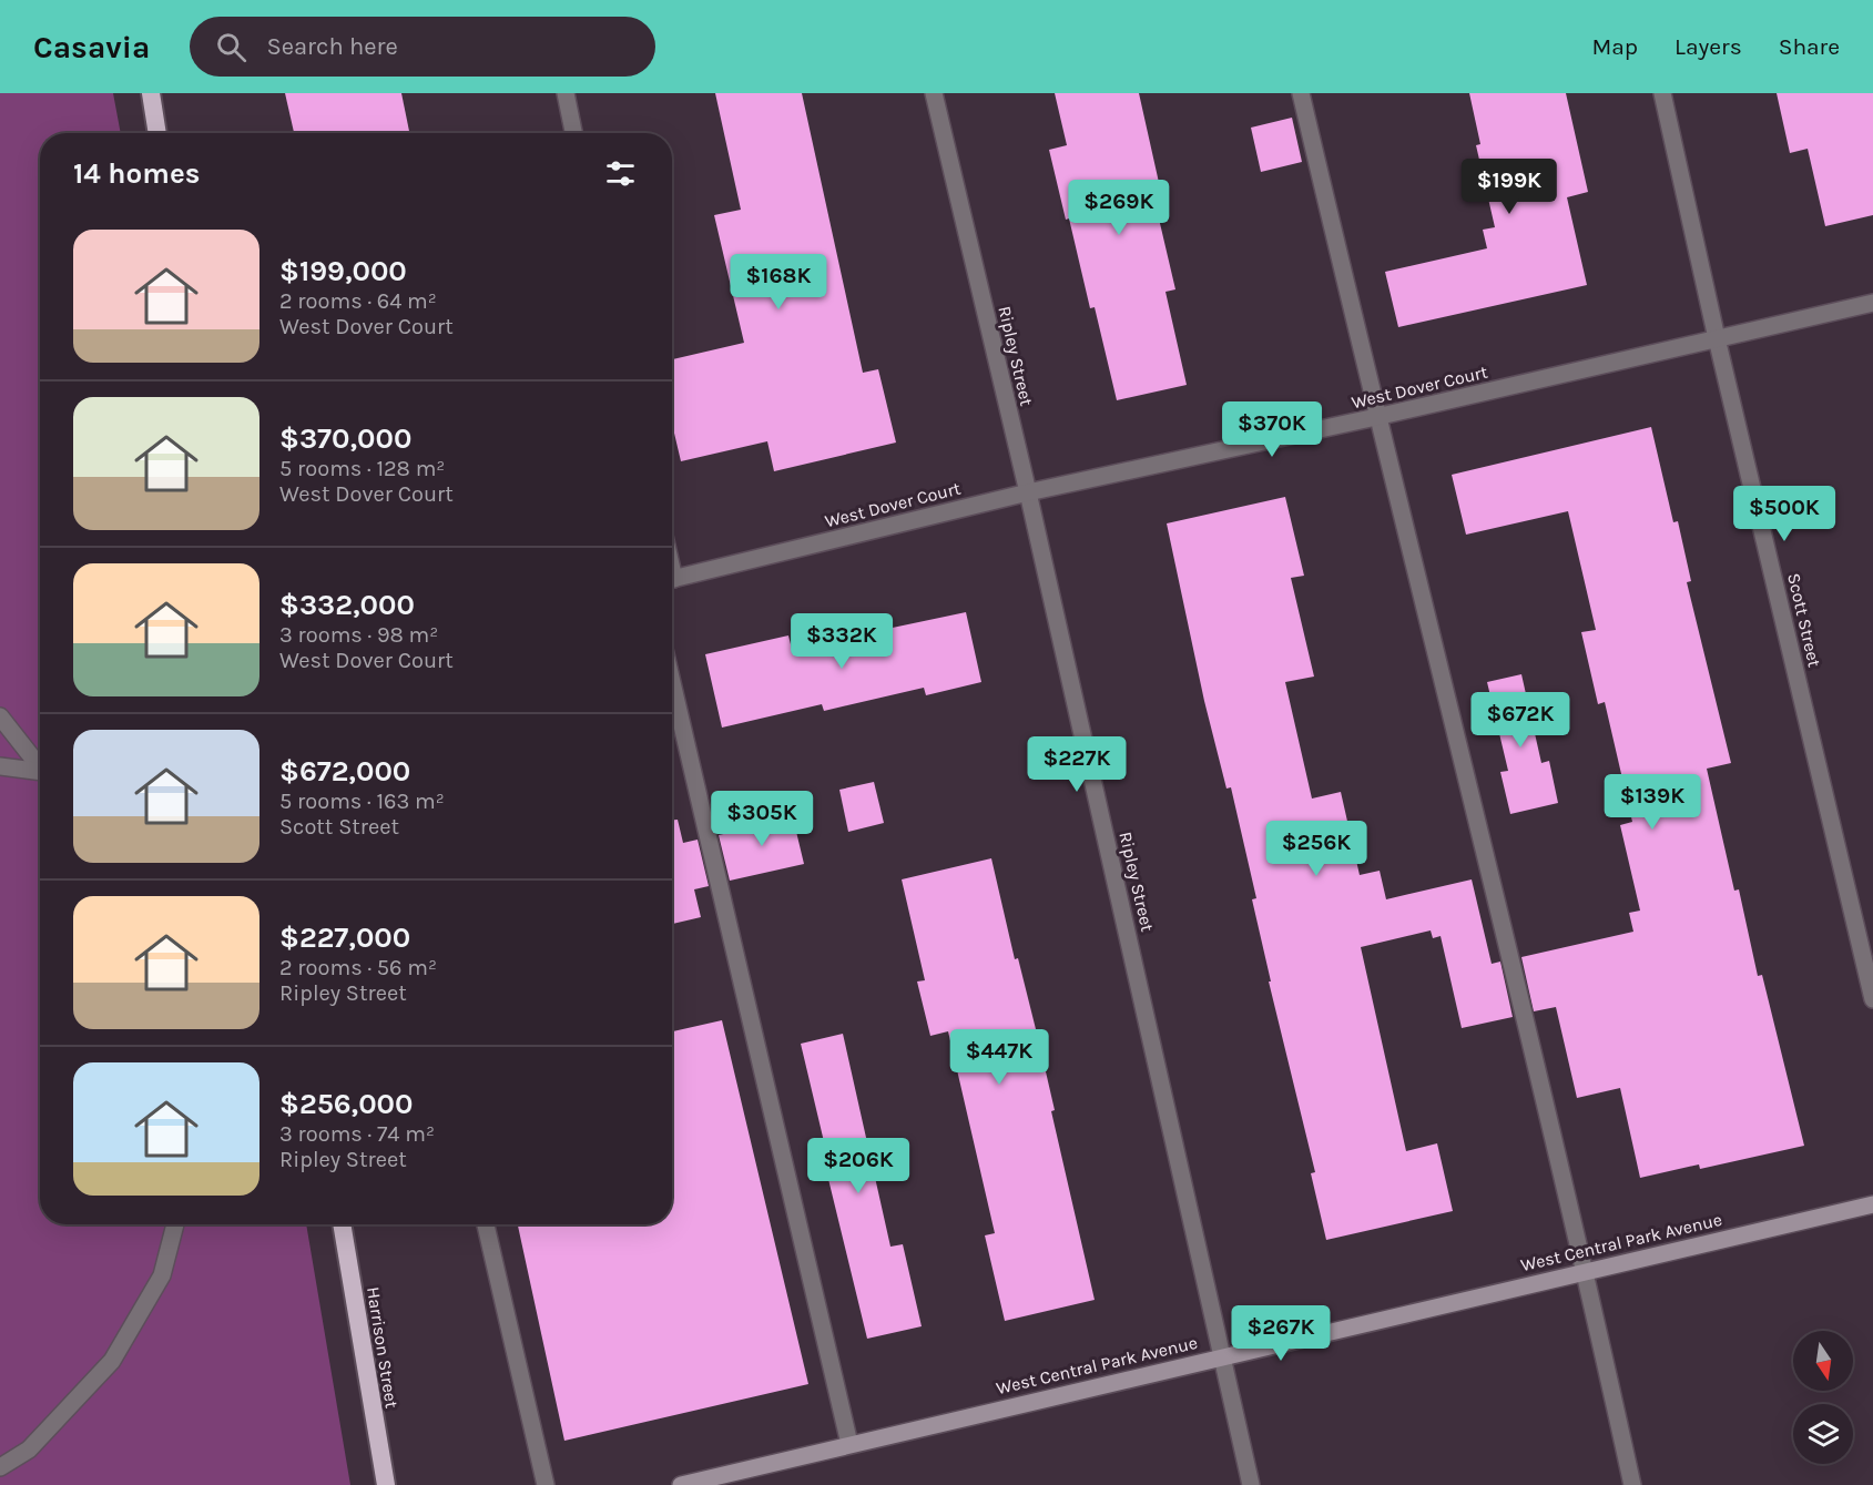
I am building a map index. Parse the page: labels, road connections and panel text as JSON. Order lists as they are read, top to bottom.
{
  "streets": {
    "highway": ["Harrison Street"],
    "main road": ["West Central Park Avenue"],
    "street": ["Ripley Street", "West Dover Court", "Scott Street"]
  },
  "crossings": [
    ["Ripley Street", "West Dover Court"],
    ["Ripley Street", "West Central Park Avenue"],
    ["West Dover Court", "Scott Street"]
  ],
  "north": "bottom",
  "page": {
    "header": "Casavia",
    "search": "Search here",
    "nav": ["Map", "Layers", "Share"],
    "heading": "14 homes",
    "price": [
      "$199K",
      "$269K",
      "$168K",
      "$370K",
      "$500K",
      "$332K",
      "$672K",
      "$227K",
      "$139K",
      "$305K",
      "$256K",
      "$447K",
      "$206K",
      "$267K"
    ],
    "list": [
      {
        "name": "$199,000",
        "note": "2 rooms · 64 m² · West Dover Court"
      },
      {
        "name": "$370,000",
        "note": "5 rooms · 128 m² · West Dover Court"
      },
      {
        "name": "$332,000",
        "note": "3 rooms · 98 m² · West Dover Court"
      },
      {
        "name": "$672,000",
        "note": "5 rooms · 163 m² · Scott Street"
      },
      {
        "name": "$227,000",
        "note": "2 rooms · 56 m² · Ripley Street"
      },
      {
        "name": "$256,000",
        "note": "3 rooms · 74 m² · Ripley Street"
      }
    ]
  }
}
